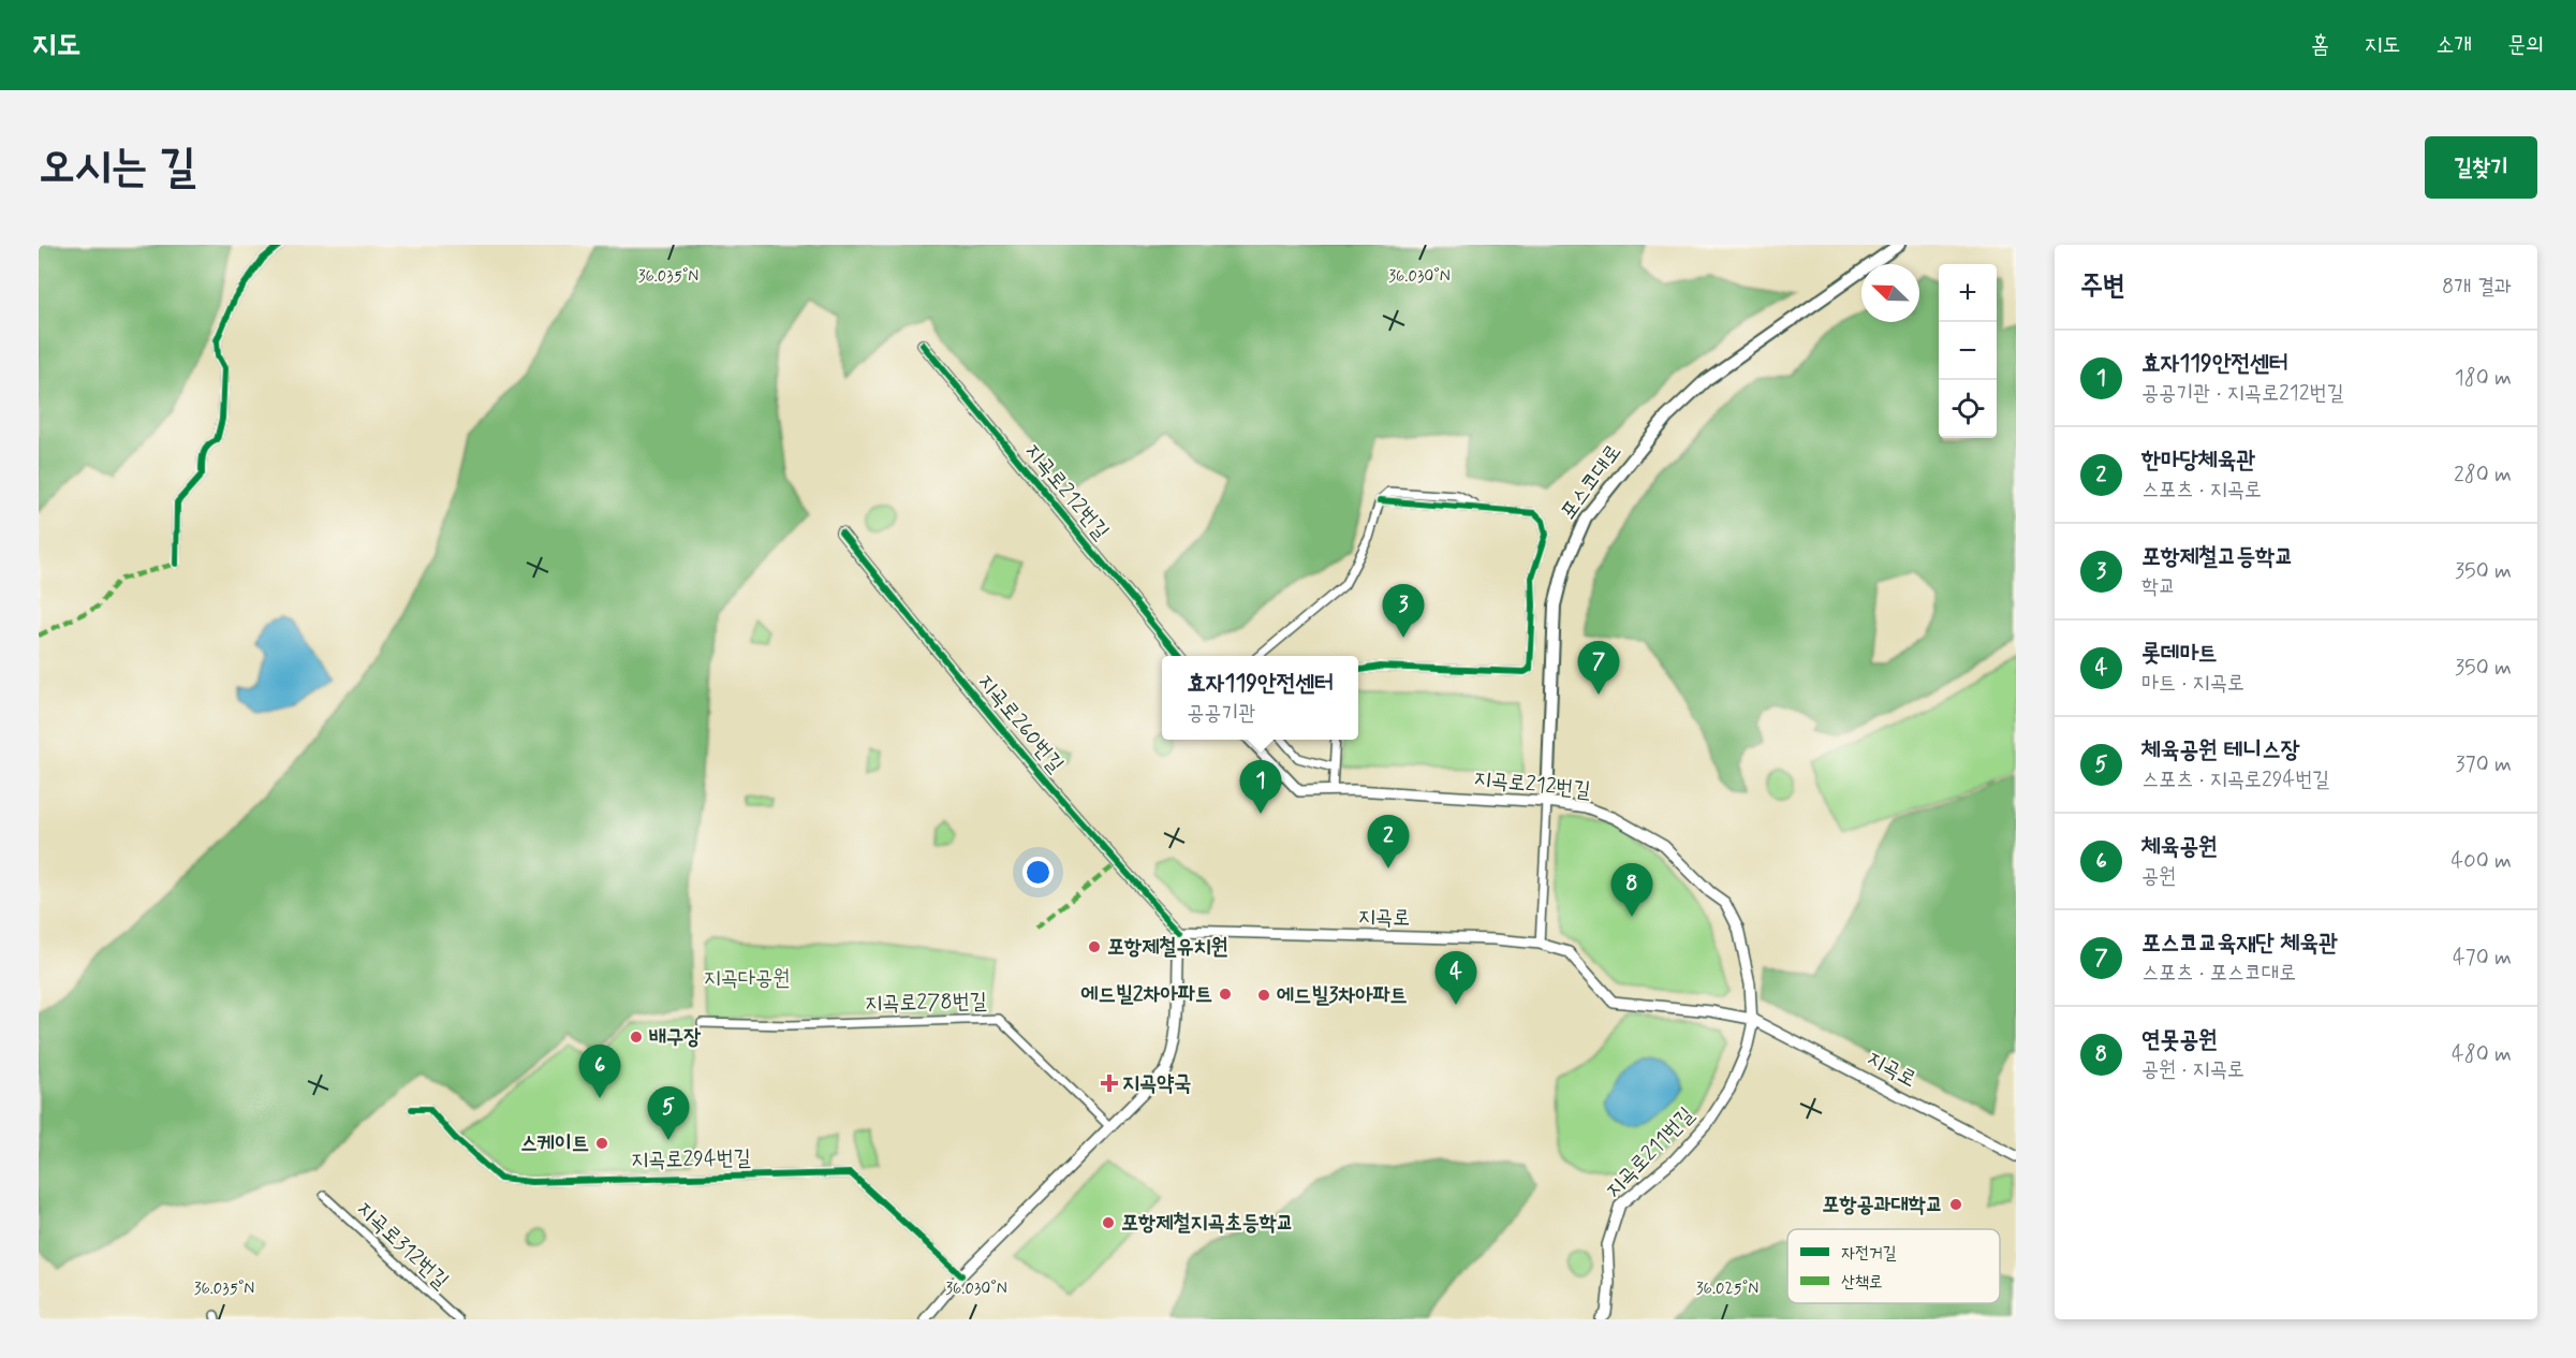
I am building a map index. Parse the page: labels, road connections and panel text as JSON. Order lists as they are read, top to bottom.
{
  "streets": {
    "main road": [
      "포스코대로",
      "지곡로212번길",
      "지곡로260번길",
      "지곡로",
      "지곡로211번길"
    ],
    "street": ["지곡로278번길", "지곡로294번길", "지곡로312번길"]
  },
  "crossings": [
    ["포스코대로", "지곡로212번길"],
    ["포스코대로", "지곡로"],
    ["지곡로212번길", "지곡로"],
    ["지곡로212번길", "지곡로211번길"],
    ["지곡로260번길", "지곡로"],
    ["지곡로", "지곡로211번길"]
  ],
  "parks": ["지곡다공원"],
  "places": {
    "other": [
      "포항제철유치원",
      "에드빌2차아파트",
      "에드빌3차아파트",
      "배구장",
      "스케이트",
      "포항공과대학교",
      "포항제철지곡초등학교"
    ],
    "health": ["지곡약국"]
  },
  "legend": ["자전거길", "산책로"],
  "north": "top left",
  "page": {
    "header": "지도",
    "nav": [
      "홈",
      "지도",
      "소개",
      "문의"
    ],
    "buttons": "길찾기",
    "title": "오시는 길",
    "heading": ["주변", "8개 결과"],
    "map_buttons": ["+", "−"],
    "list": [
      {
        "mark": "1",
        "name": "효자119안전센터",
        "note": "공공기관 · 지곡로212번길",
        "value": "180 m"
      },
      {
        "mark": "2",
        "name": "한마당체육관",
        "note": "스포츠 · 지곡로",
        "value": "280 m"
      },
      {
        "mark": "3",
        "name": "포항제철고등학교",
        "note": "학교",
        "value": "350 m"
      },
      {
        "mark": "4",
        "name": "롯데마트",
        "note": "마트 · 지곡로",
        "value": "350 m"
      },
      {
        "mark": "5",
        "name": "체육공원 테니스장",
        "note": "스포츠 · 지곡로294번길",
        "value": "370 m"
      },
      {
        "mark": "6",
        "name": "체육공원",
        "note": "공원",
        "value": "400 m"
      },
      {
        "mark": "7",
        "name": "포스코교육재단 체육관",
        "note": "스포츠 · 포스코대로",
        "value": "470 m"
      },
      {
        "mark": "8",
        "name": "연못공원",
        "note": "공원 · 지곡로",
        "value": "480 m"
      }
    ],
    "pins": [
      "3",
      "7",
      "1",
      "2",
      "8",
      "4",
      "6",
      "5"
    ],
    "popup": ["효자119안전센터", "공공기관"]
  },
  "coordinates": ["36.035°N", "36.030°N", "36.025°N"]
}
